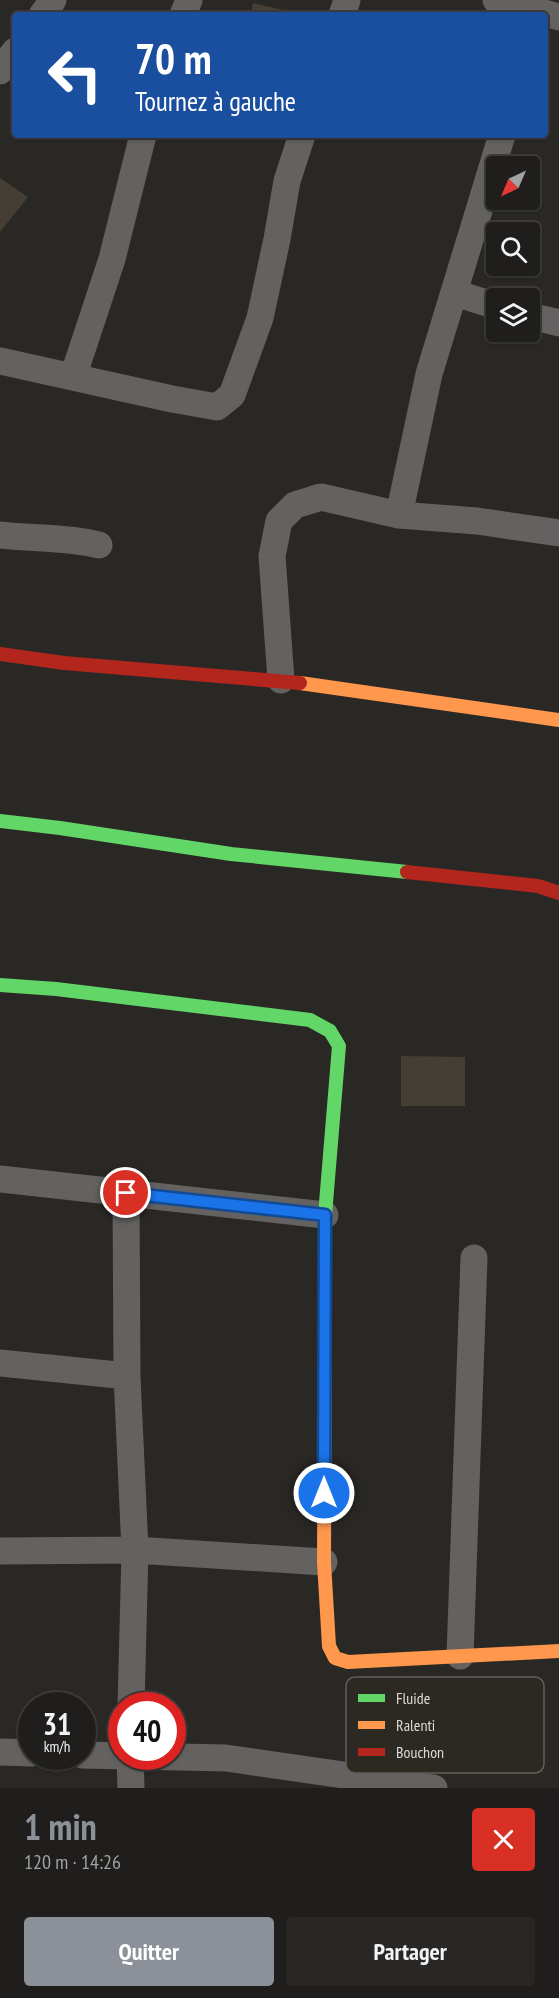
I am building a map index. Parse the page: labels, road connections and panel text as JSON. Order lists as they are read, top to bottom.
{
  "legend": ["Fluide", "Ralenti", "Bouchon"],
  "north": "bottom left",
  "page": {
    "turn": ["70 m", "Tournez à gauche"],
    "speed": "31 km/h",
    "limit": "40",
    "heading": ["1 min", "120 m · 14:26"],
    "buttons": ["Quitter", "Partager"]
  }
}
